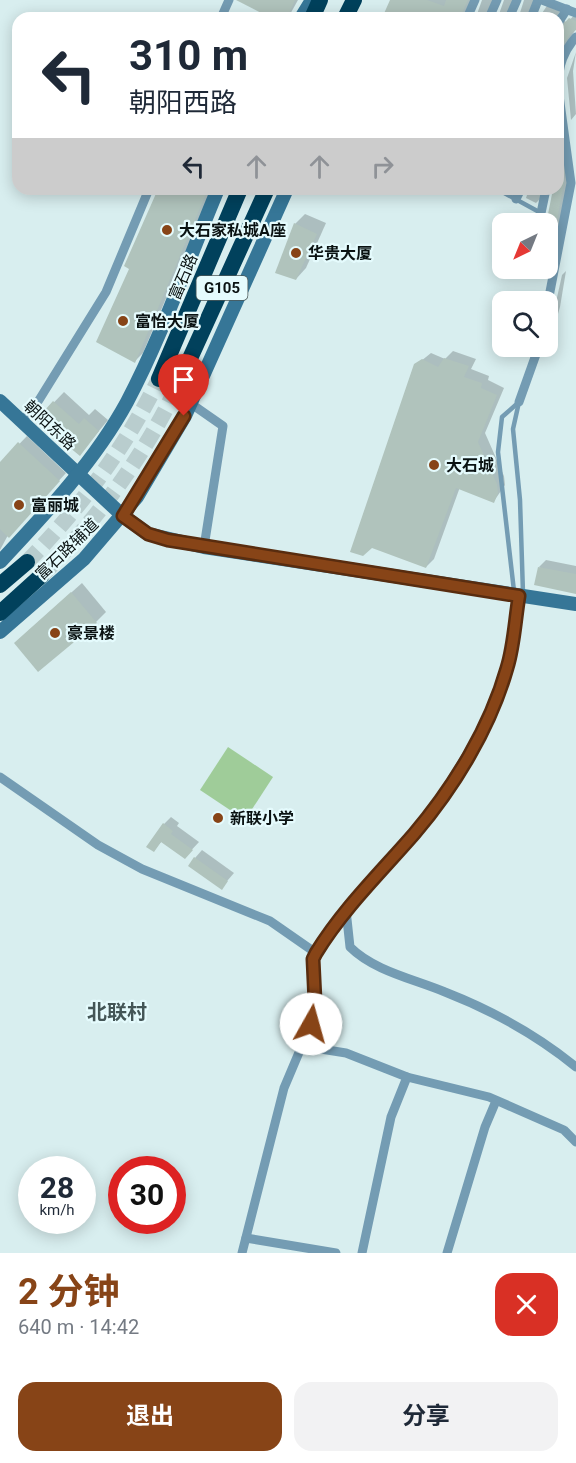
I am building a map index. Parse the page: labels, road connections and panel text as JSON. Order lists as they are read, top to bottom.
{
  "streets": {
    "highway": ["富石路", "G105"],
    "main road": ["朝阳东路", "富石路辅道"]
  },
  "crossings": [
    ["朝阳东路", "富石路辅道"]
  ],
  "districts": ["北联村"],
  "places": [
    "大石家私城A座",
    "华贵大厦",
    "富怡大厦",
    "大石城",
    "富丽城",
    "豪景楼",
    "新联小学"
  ],
  "north": "bottom left",
  "page": {
    "turn": ["310 m", "朝阳西路"],
    "speed": "28 km/h",
    "limit": "30",
    "heading": ["2 分钟", "640 m · 14:42"],
    "buttons": ["退出", "分享"]
  }
}
